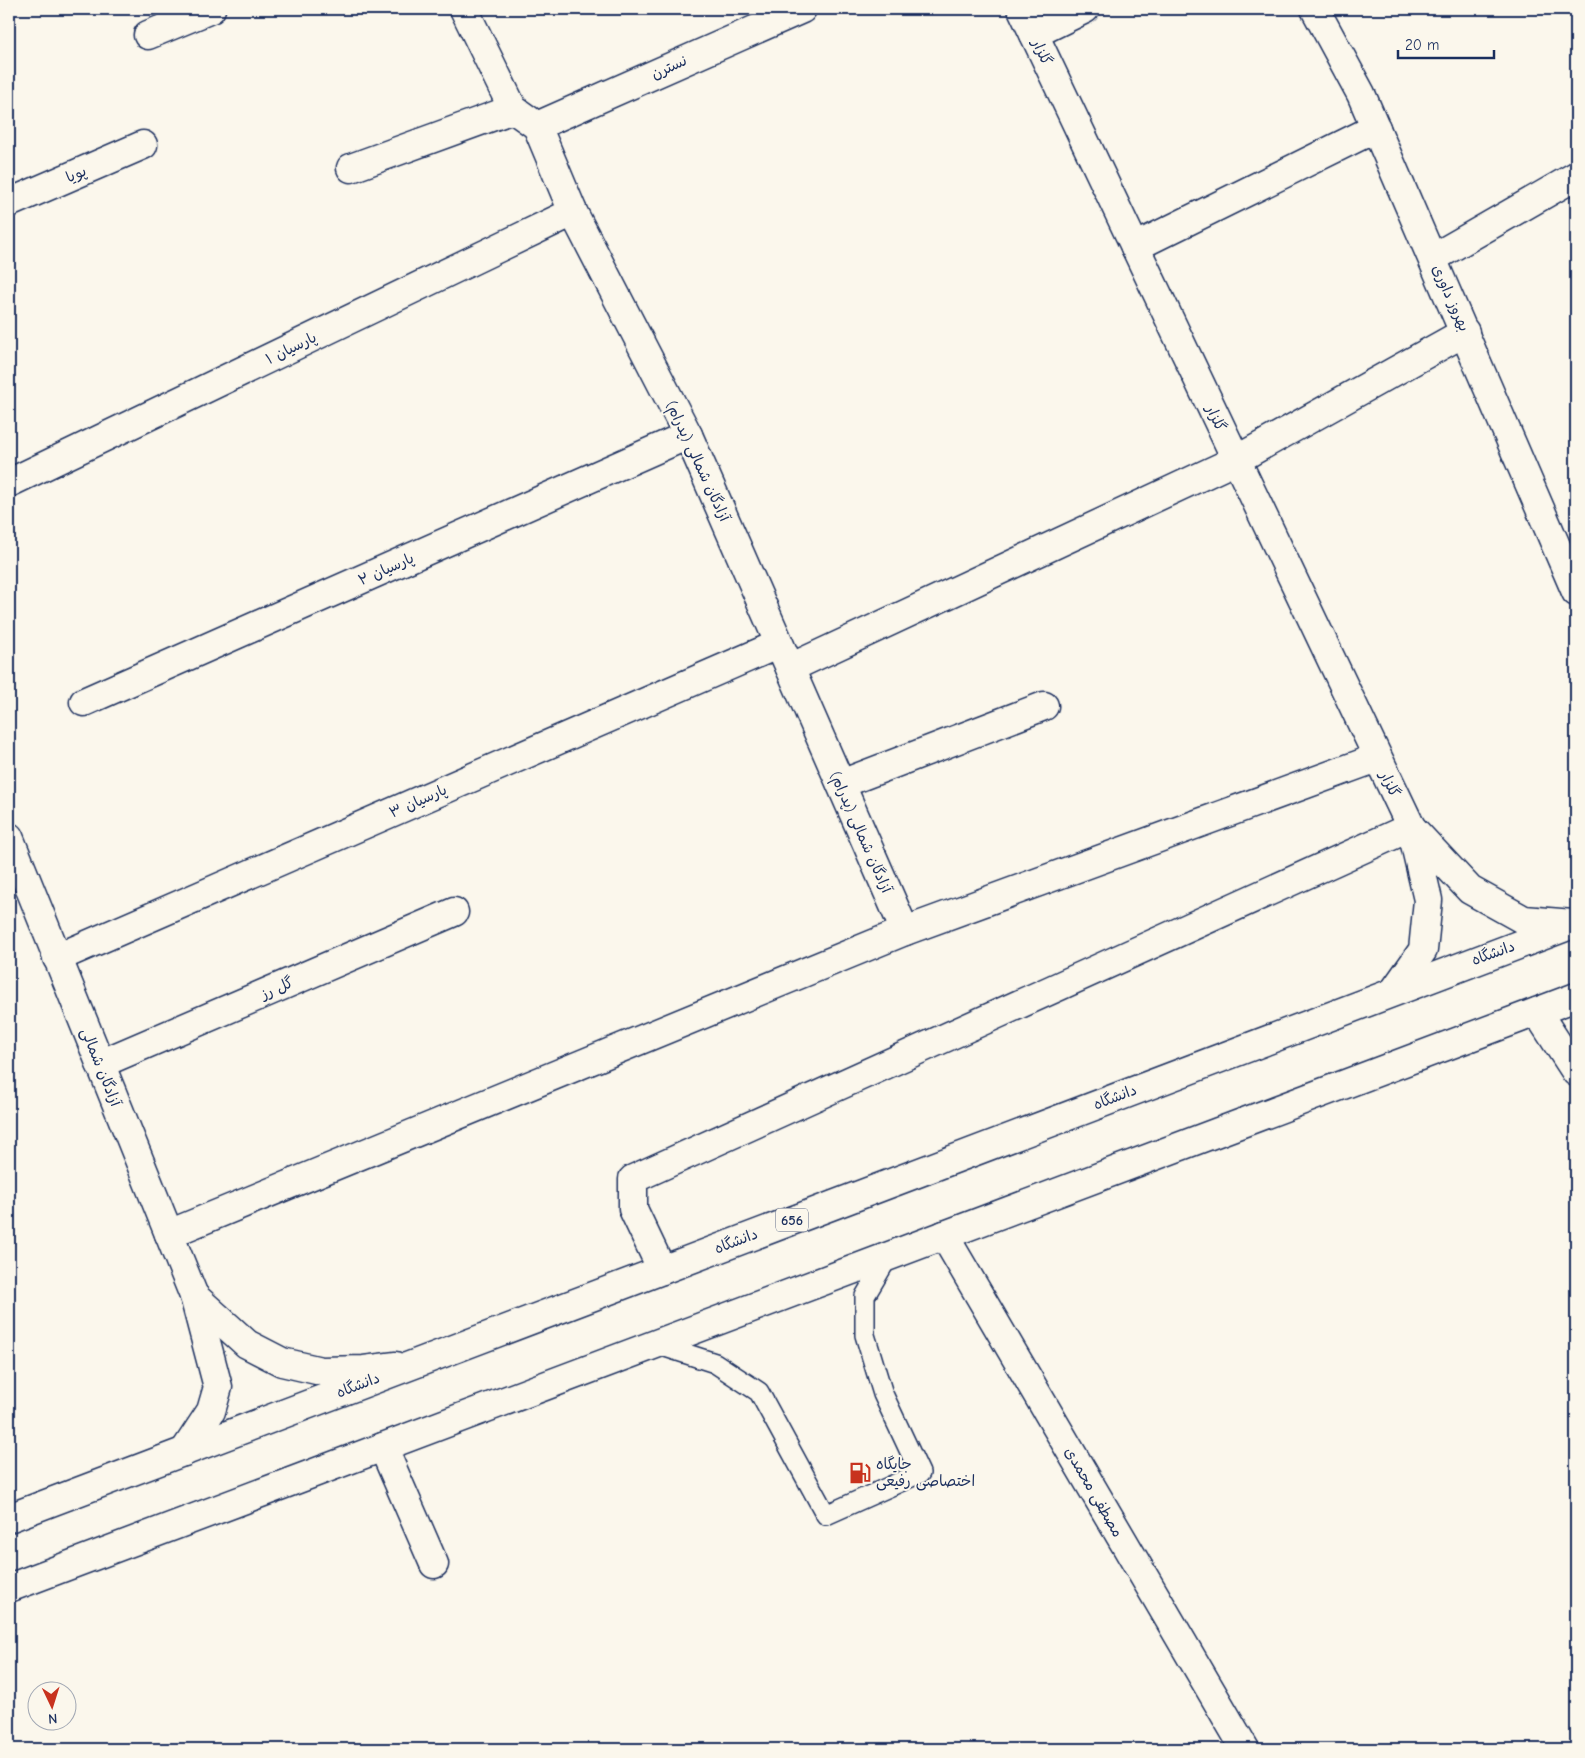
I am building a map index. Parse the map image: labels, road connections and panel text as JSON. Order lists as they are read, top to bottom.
{
  "streets": {
    "street": [
      "گلزار",
      "نسترن",
      "پویا",
      "بهروز داوری",
      "پارسیان ۱",
      "آزادگان شمالی (پدرام)",
      "پارسیان ۲",
      "پارسیان ۳",
      "دانشگاه",
      "گل رز",
      "آزادگان شمالی",
      "656",
      "مصطفی محمدی"
    ]
  },
  "crossings": [
    ["گلزار", "پارسیان ۳"],
    ["نسترن", "آزادگان شمالی (پدرام)"],
    ["بهروز داوری", "پارسیان ۳"],
    ["پارسیان ۱", "آزادگان شمالی (پدرام)"],
    ["آزادگان شمالی (پدرام)", "پارسیان ۲"],
    ["آزادگان شمالی (پدرام)", "پارسیان ۳"],
    ["پارسیان ۳", "آزادگان شمالی"],
    ["دانشگاه", "آزادگان شمالی"],
    ["گل رز", "آزادگان شمالی"]
  ],
  "places": {
    "fuel station": ["جایگاه اختصاصی رفیعی"]
  },
  "scale_bar": "20 m",
  "north": "bottom"
}
